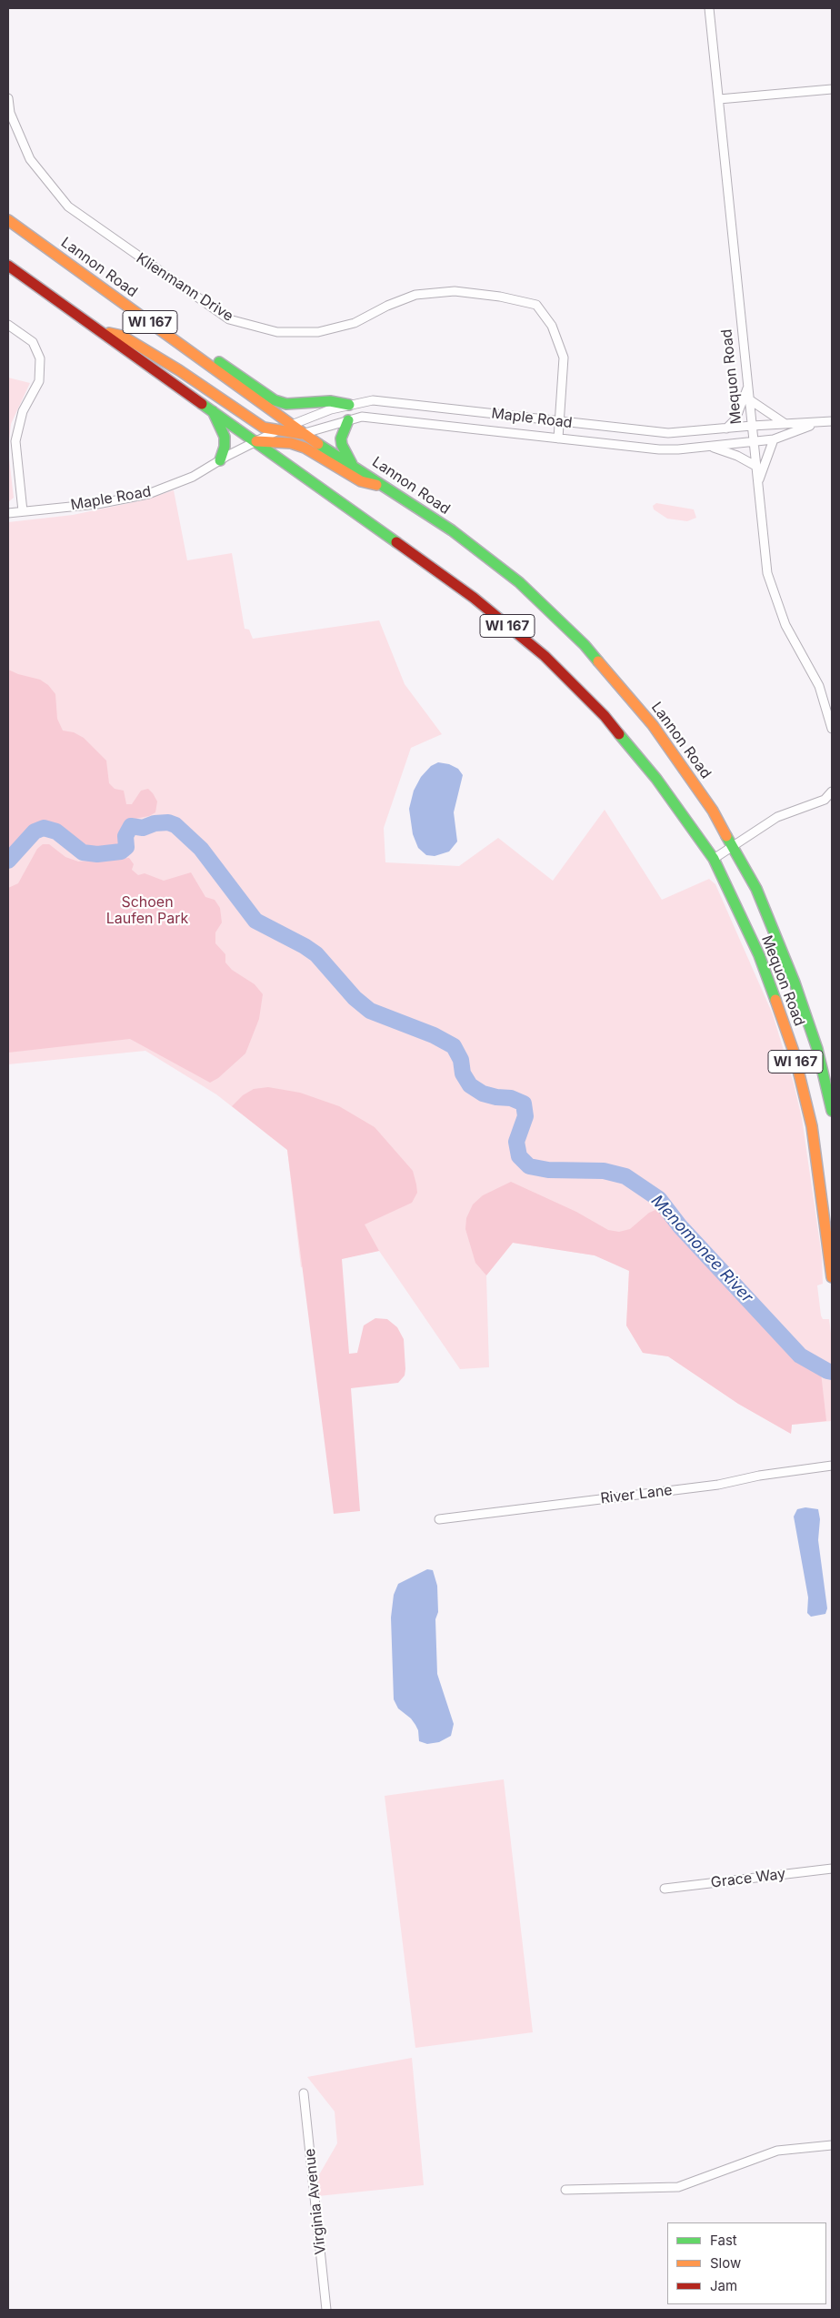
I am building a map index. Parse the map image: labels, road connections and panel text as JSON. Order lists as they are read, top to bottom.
{
  "streets": {
    "main road": ["Lannon Road", "WI 167", "Mequon Road"],
    "street": [
      "Klienmann Drive",
      "Maple Road",
      "River Lane",
      "Grace Way",
      "Virginia Avenue"
    ]
  },
  "crossings": [
    ["Lannon Road", "Mequon Road"],
    ["Lannon Road", "Maple Road"],
    ["Klienmann Drive", "Maple Road"],
    ["WI 167", "Mequon Road"],
    ["WI 167", "Maple Road"],
    ["Mequon Road", "Maple Road"]
  ],
  "water": ["Menomonee River"],
  "parks": ["Schoen Laufen Park"],
  "legend": ["Fast", "Slow", "Jam"]
}
